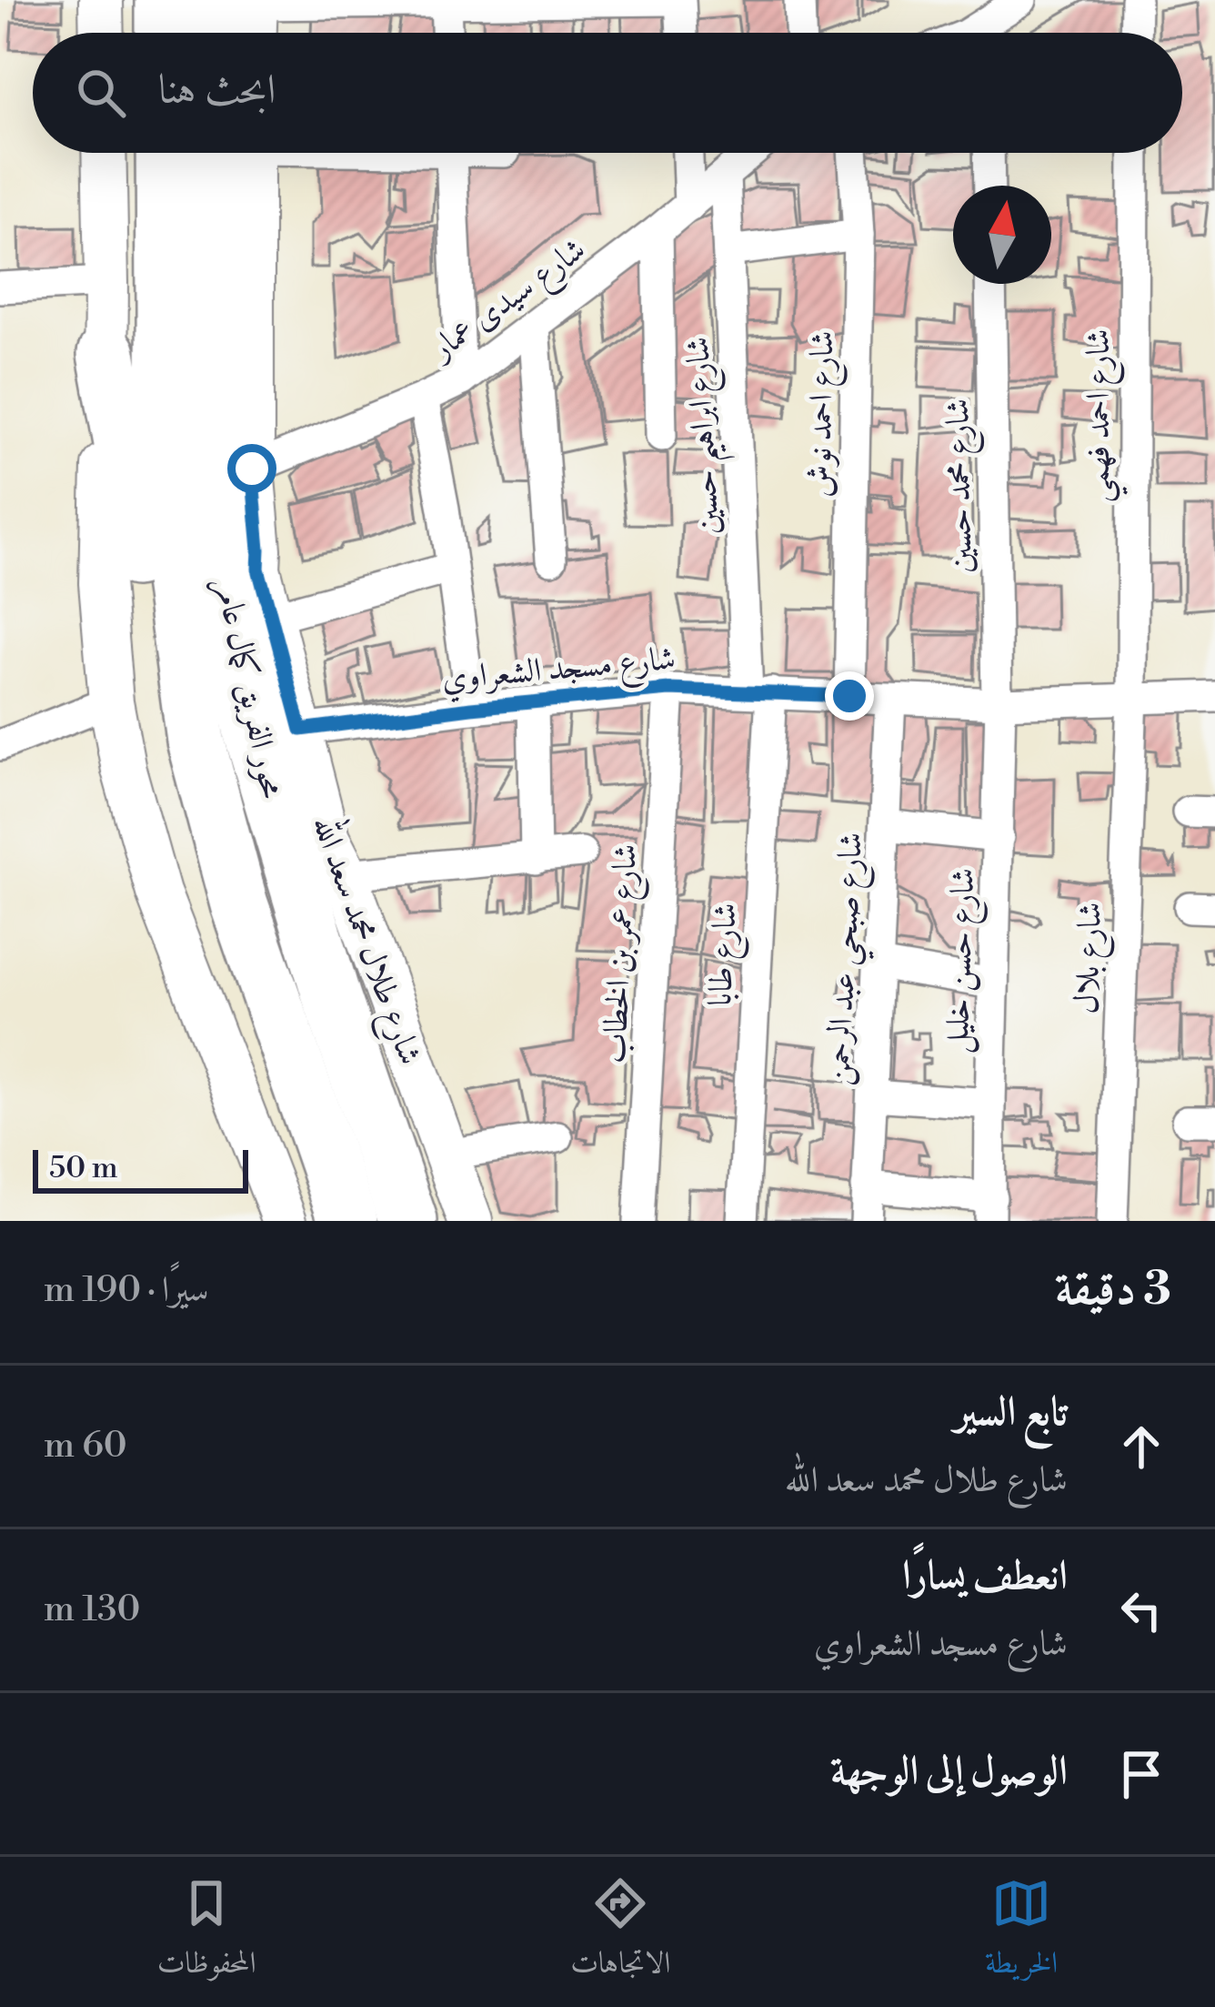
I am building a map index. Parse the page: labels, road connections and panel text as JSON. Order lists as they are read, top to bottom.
{
  "streets": {
    "highway": ["محور الفريق كمال عامر"],
    "main road": ["شارع طلال محمد سعد الله"],
    "street": [
      "شارع سيدى عمار",
      "شارع احمد نوش",
      "شارع احمد فهمي",
      "شارع ابراهيم حسين",
      "شارع محمد حسين",
      "شارع مسجد الشعراوي",
      "شارع عمر بن الخطاب",
      "شارع طابا",
      "شارع بلال",
      "شارع صبحي عبد الرحمن",
      "شارع حسن خليل"
    ]
  },
  "crossings": [
    ["شارع سيدى عمار", "شارع ابراهيم حسين"],
    ["شارع سيدى عمار", "شارع طلال محمد سعد الله"],
    ["شارع احمد نوش", "شارع مسجد الشعراوي"],
    ["شارع احمد فهمي", "شارع مسجد الشعراوي"],
    ["شارع احمد فهمي", "شارع بلال"],
    ["شارع ابراهيم حسين", "شارع مسجد الشعراوي"],
    ["شارع ابراهيم حسين", "شارع طابا"],
    ["شارع محمد حسين", "شارع مسجد الشعراوي"],
    ["شارع محمد حسين", "شارع حسن خليل"],
    ["شارع مسجد الشعراوي", "شارع طلال محمد سعد الله"],
    ["شارع مسجد الشعراوي", "شارع عمر بن الخطاب"],
    ["شارع مسجد الشعراوي", "شارع طابا"],
    ["شارع مسجد الشعراوي", "شارع بلال"],
    ["شارع مسجد الشعراوي", "شارع صبحي عبد الرحمن"],
    ["شارع مسجد الشعراوي", "شارع حسن خليل"]
  ],
  "scale_bar": "50 m",
  "north": "top",
  "page": {
    "search": "ابحث هنا",
    "scale": "50 m",
    "heading": ["3 دقيقة", "سيرًا · 190 m"],
    "list": [
      ["تابع السير", "شارع طلال محمد سعد الله", "60 m"],
      ["انعطف يسارًا", "شارع مسجد الشعراوي", "130 m"],
      "الوصول إلى الوجهة"
    ],
    "nav": ["الخريطة", "الاتجاهات", "المحفوظات"]
  }
}
